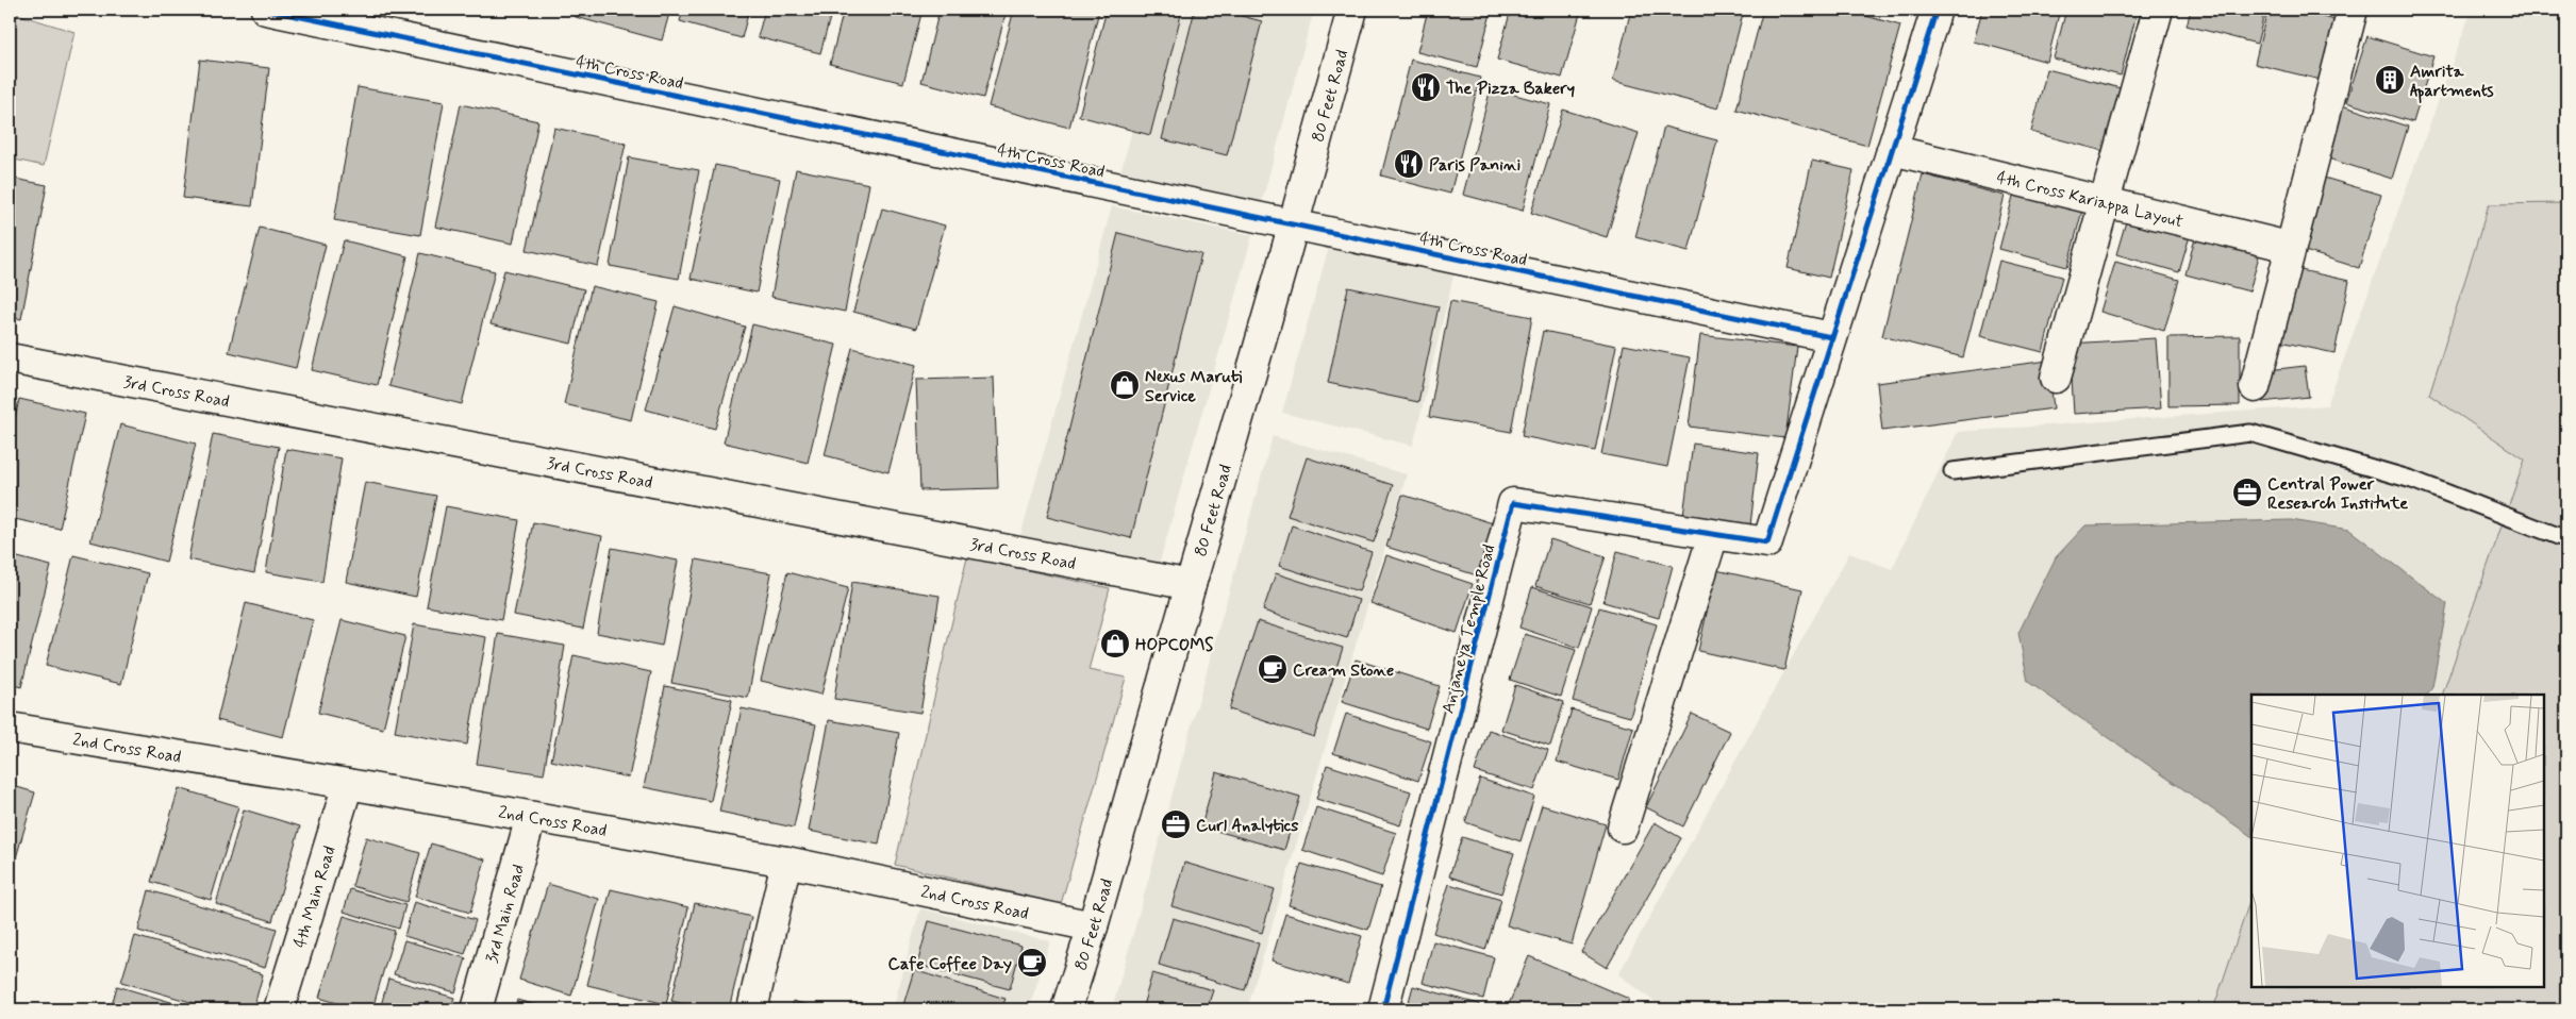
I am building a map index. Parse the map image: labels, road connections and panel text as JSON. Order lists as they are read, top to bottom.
{
  "streets": {
    "street": [
      "4th Cross Road",
      "80 Feet Road",
      "4th Cross Kariappa Layout",
      "3rd Cross Road",
      "Anjaneya Temple Road",
      "2nd Cross Road",
      "4th Main Road",
      "3rd Main Road"
    ]
  },
  "crossings": [
    ["4th Cross Road", "80 Feet Road"],
    ["4th Cross Road", "Anjaneya Temple Road"],
    ["80 Feet Road", "3rd Cross Road"],
    ["80 Feet Road", "2nd Cross Road"],
    ["2nd Cross Road", "4th Main Road"],
    ["2nd Cross Road", "3rd Main Road"]
  ],
  "places": {
    "building": ["Amrita Apartments"],
    "restaurant": ["The Pizza Bakery", "Paris Panini"],
    "shop": ["Nexus Maruti Service", "HOPCOMS"],
    "office": ["Central Power Research Institute", "Curl Analytics"],
    "cafe": ["Cream Stone", "Cafe Coffee Day"]
  }
}
